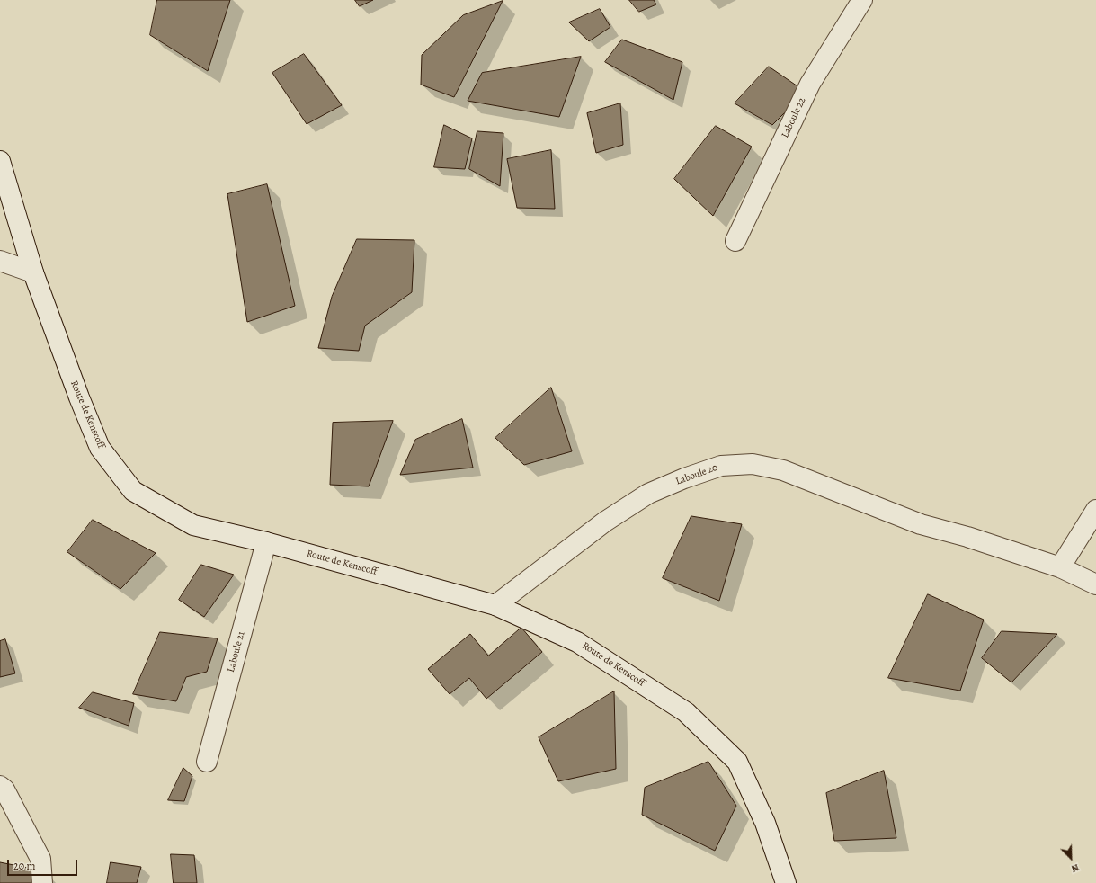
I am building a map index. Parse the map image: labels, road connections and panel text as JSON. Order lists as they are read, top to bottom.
{
  "streets": {
    "street": [
      "Laboule 22",
      "Route de Kenscoff",
      "Laboule 20",
      "Laboule 21"
    ]
  },
  "crossings": [
    ["Route de Kenscoff", "Laboule 20"],
    ["Route de Kenscoff", "Laboule 21"]
  ],
  "scale_bar": "20 m",
  "north": "bottom right"
}
